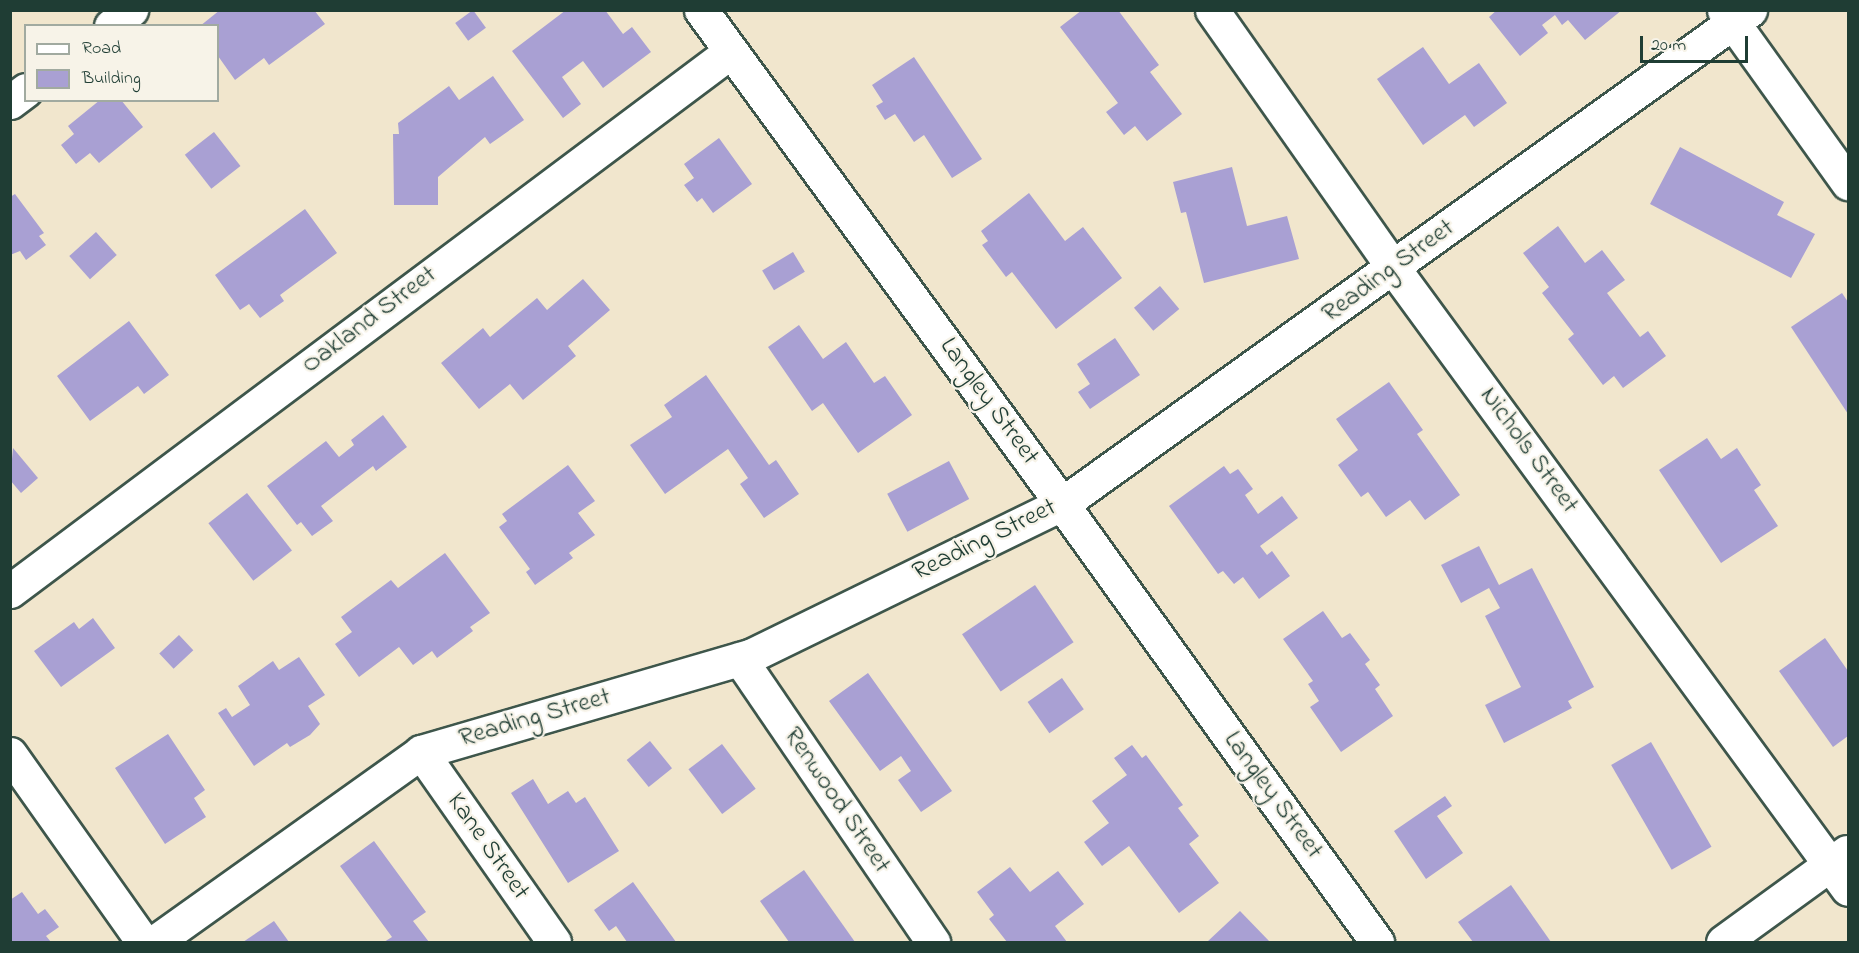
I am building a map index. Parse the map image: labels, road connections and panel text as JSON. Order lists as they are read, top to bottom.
{
  "streets": {
    "street": [
      "Reading Street",
      "Oakland Street",
      "Langley Street",
      "Nichols Street",
      "Renwood Street",
      "Kane Street"
    ]
  },
  "crossings": [
    ["Reading Street", "Langley Street"],
    ["Reading Street", "Nichols Street"],
    ["Reading Street", "Renwood Street"],
    ["Reading Street", "Kane Street"],
    ["Oakland Street", "Langley Street"]
  ],
  "legend": ["Road", "Building"],
  "scale_bar": "20 m"
}
